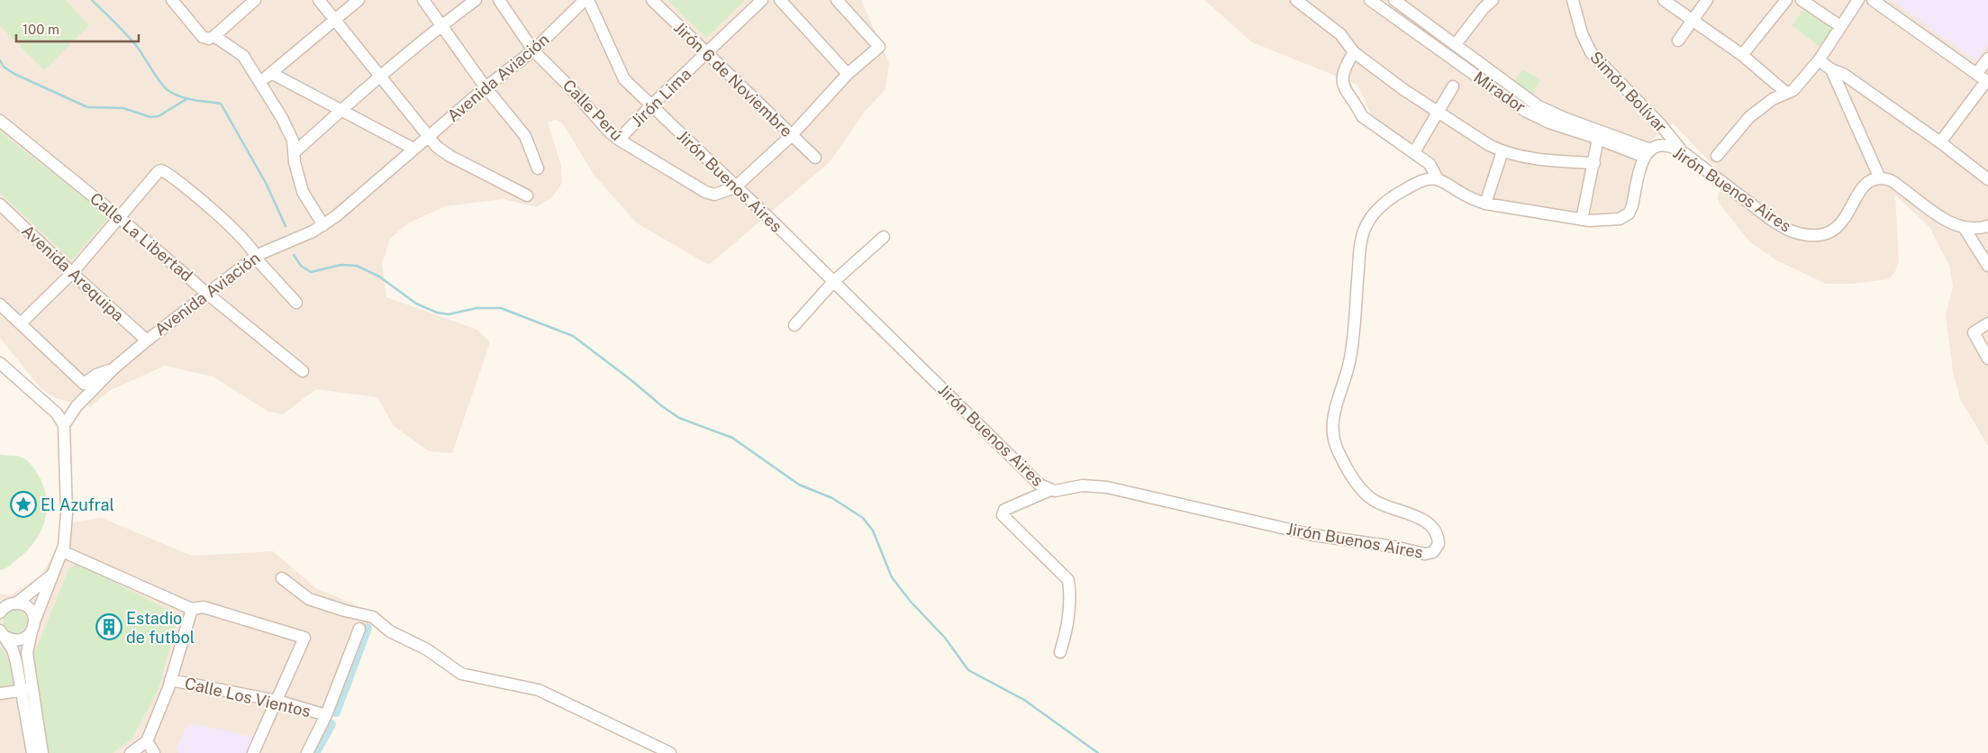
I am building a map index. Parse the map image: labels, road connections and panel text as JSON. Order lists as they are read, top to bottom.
{
  "streets": {
    "street": [
      "Avenida Aviación",
      "Jirón 6 de Noviembre",
      "Mirador",
      "Simón Bolívar",
      "Jirón Lima",
      "Calle Perú",
      "Jirón Buenos Aires",
      "Calle La Libertad",
      "Avenida Arequipa",
      "Calle Los Vientos"
    ]
  },
  "crossings": [
    ["Avenida Aviación", "Calle Perú"],
    ["Avenida Aviación", "Calle La Libertad"],
    ["Avenida Aviación", "Avenida Arequipa"],
    ["Jirón 6 de Noviembre", "Jirón Lima"],
    ["Mirador", "Jirón Buenos Aires"],
    ["Simón Bolívar", "Jirón Buenos Aires"],
    ["Jirón Lima", "Calle Perú"],
    ["Jirón Lima", "Jirón Buenos Aires"],
    ["Calle Perú", "Jirón Buenos Aires"]
  ],
  "places": {
    "place": ["El Azufral"],
    "building": ["Estadio de futbol"]
  },
  "scale_bar": "100 m"
}
